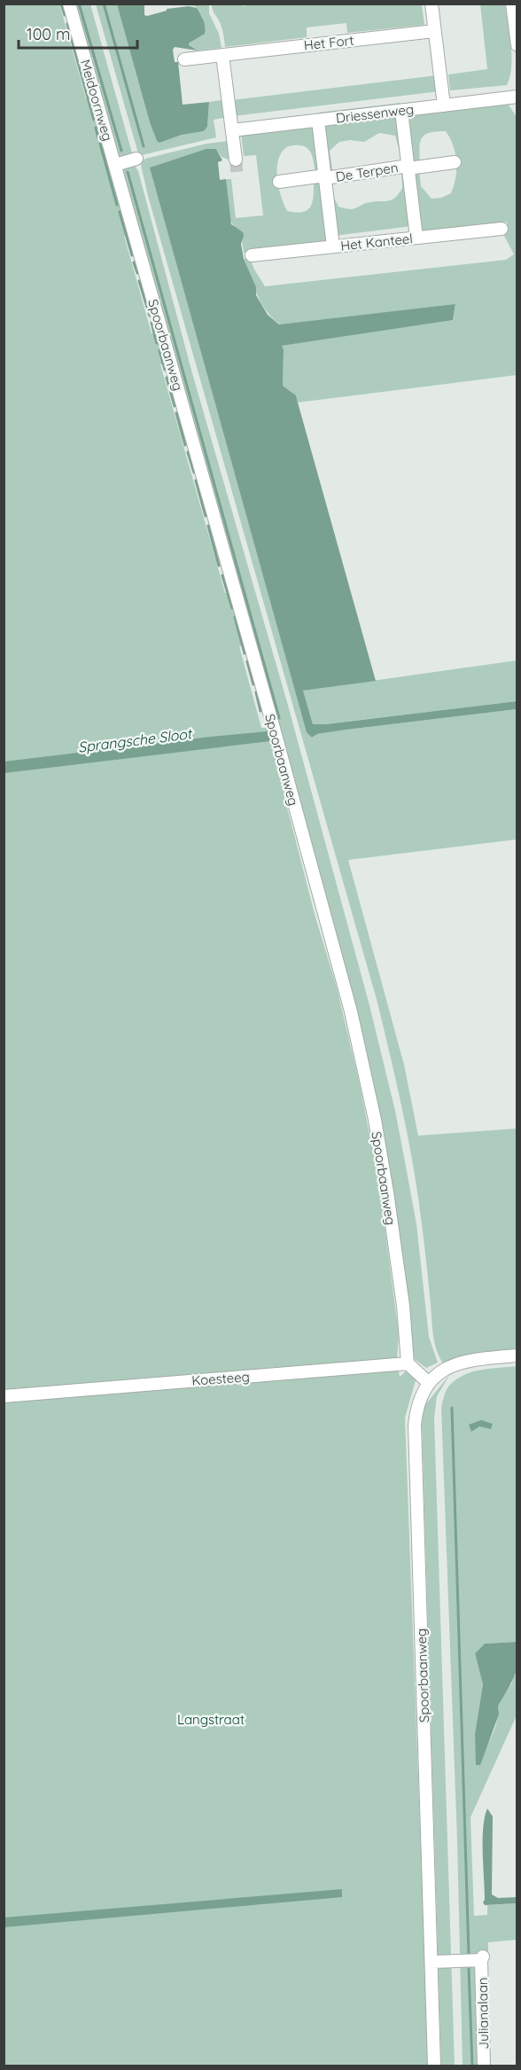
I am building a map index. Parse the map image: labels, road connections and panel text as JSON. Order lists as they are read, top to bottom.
{
  "streets": {
    "street": [
      "Het Fort",
      "Meidoornweg",
      "Driessenweg",
      "De Terpen",
      "Het Kanteel",
      "Spoorbaanweg",
      "Koesteeg",
      "Julianalaan"
    ]
  },
  "crossings": [
    ["Meidoornweg", "Spoorbaanweg"],
    ["Driessenweg", "De Terpen"],
    ["De Terpen", "Het Kanteel"],
    ["Spoorbaanweg", "Koesteeg"],
    ["Spoorbaanweg", "Julianalaan"]
  ],
  "water": ["Sprangsche Sloot"],
  "parks": ["Langstraat"],
  "scale_bar": "100 m"
}
